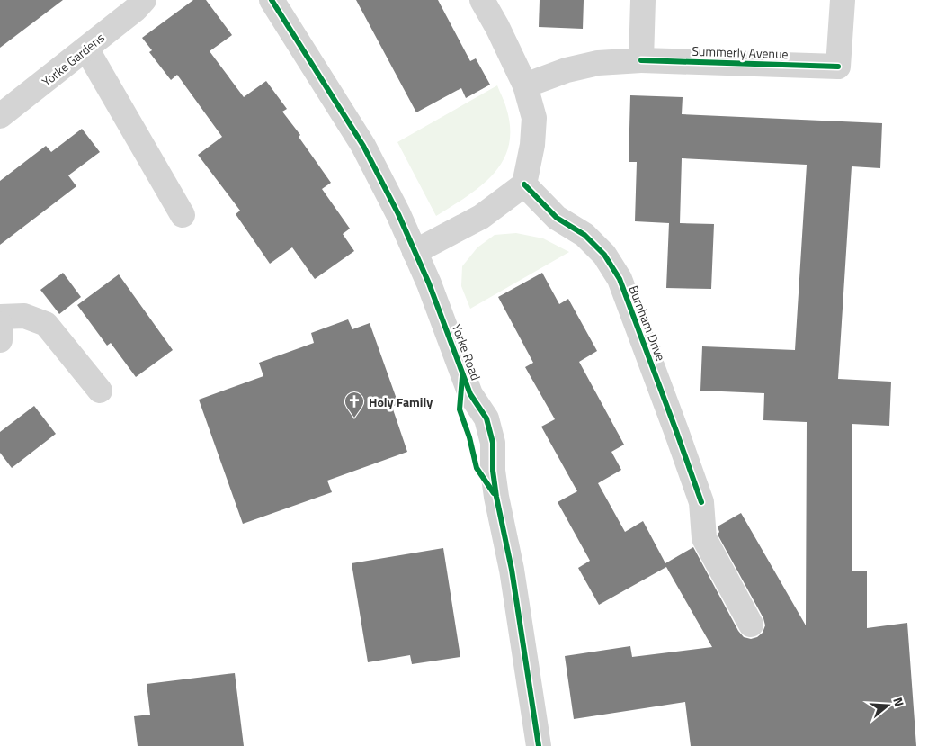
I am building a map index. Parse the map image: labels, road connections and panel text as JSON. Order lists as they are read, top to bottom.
{
  "streets": {
    "street": [
      "Summerly Avenue",
      "Yorke Gardens",
      "Burnham Drive",
      "Yorke Road"
    ]
  },
  "places": {
    "church": ["Holy Family"]
  },
  "north": "right"
}
